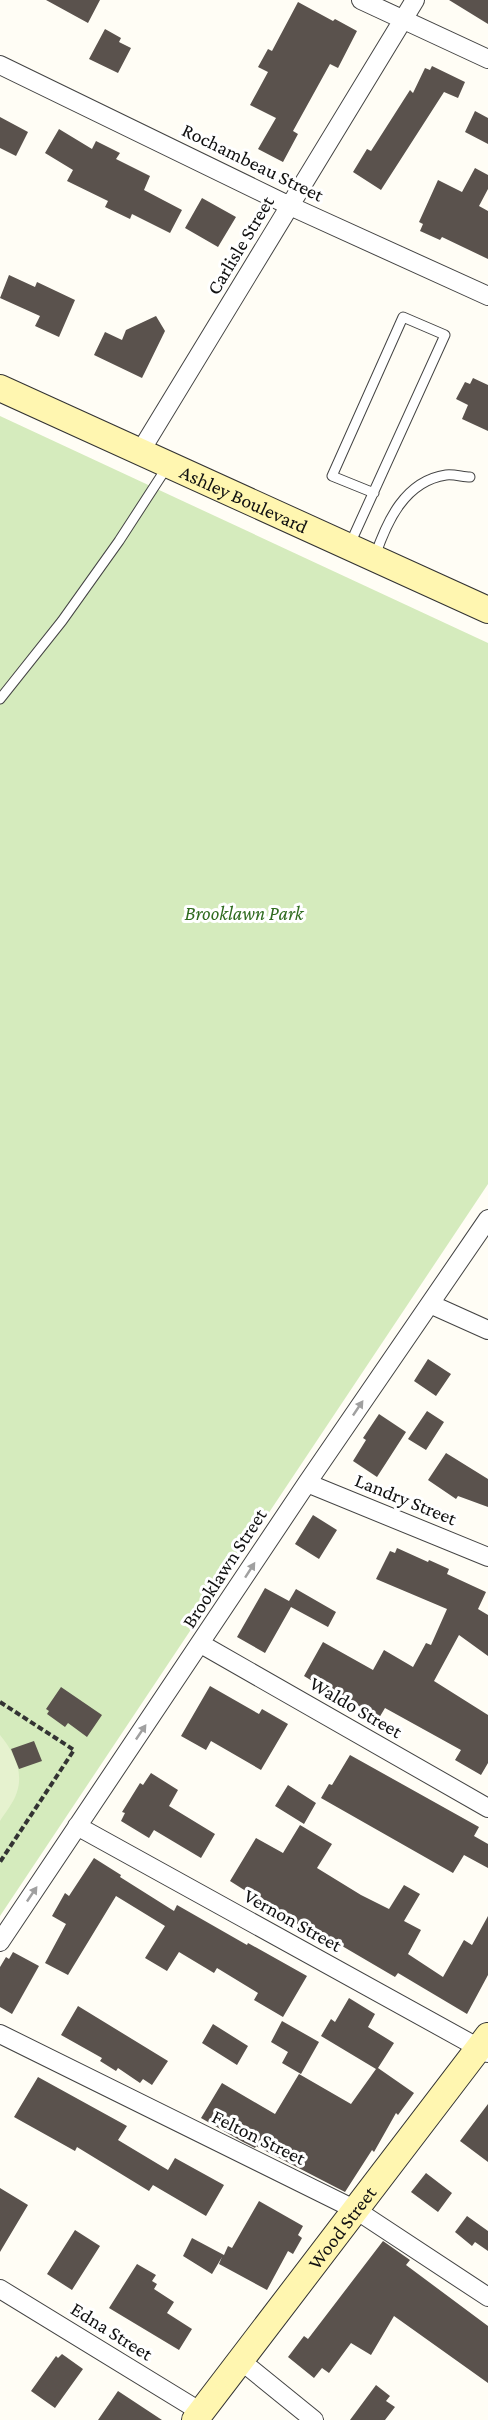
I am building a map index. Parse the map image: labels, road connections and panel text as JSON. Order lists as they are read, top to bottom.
{
  "streets": {
    "main road": ["Ashley Boulevard", "Wood Street"],
    "street": [
      "Rochambeau Street",
      "Carlisle Street",
      "Landry Street",
      "Brooklawn Street",
      "Waldo Street",
      "Vernon Street",
      "Felton Street",
      "Edna Street"
    ]
  },
  "crossings": [
    ["Rochambeau Street", "Carlisle Street"],
    ["Carlisle Street", "Ashley Boulevard"],
    ["Landry Street", "Brooklawn Street"],
    ["Brooklawn Street", "Waldo Street"],
    ["Brooklawn Street", "Vernon Street"],
    ["Vernon Street", "Wood Street"],
    ["Felton Street", "Wood Street"],
    ["Wood Street", "Edna Street"]
  ],
  "one_way": ["Brooklawn Street"],
  "parks": ["Brooklawn Park"]
}
